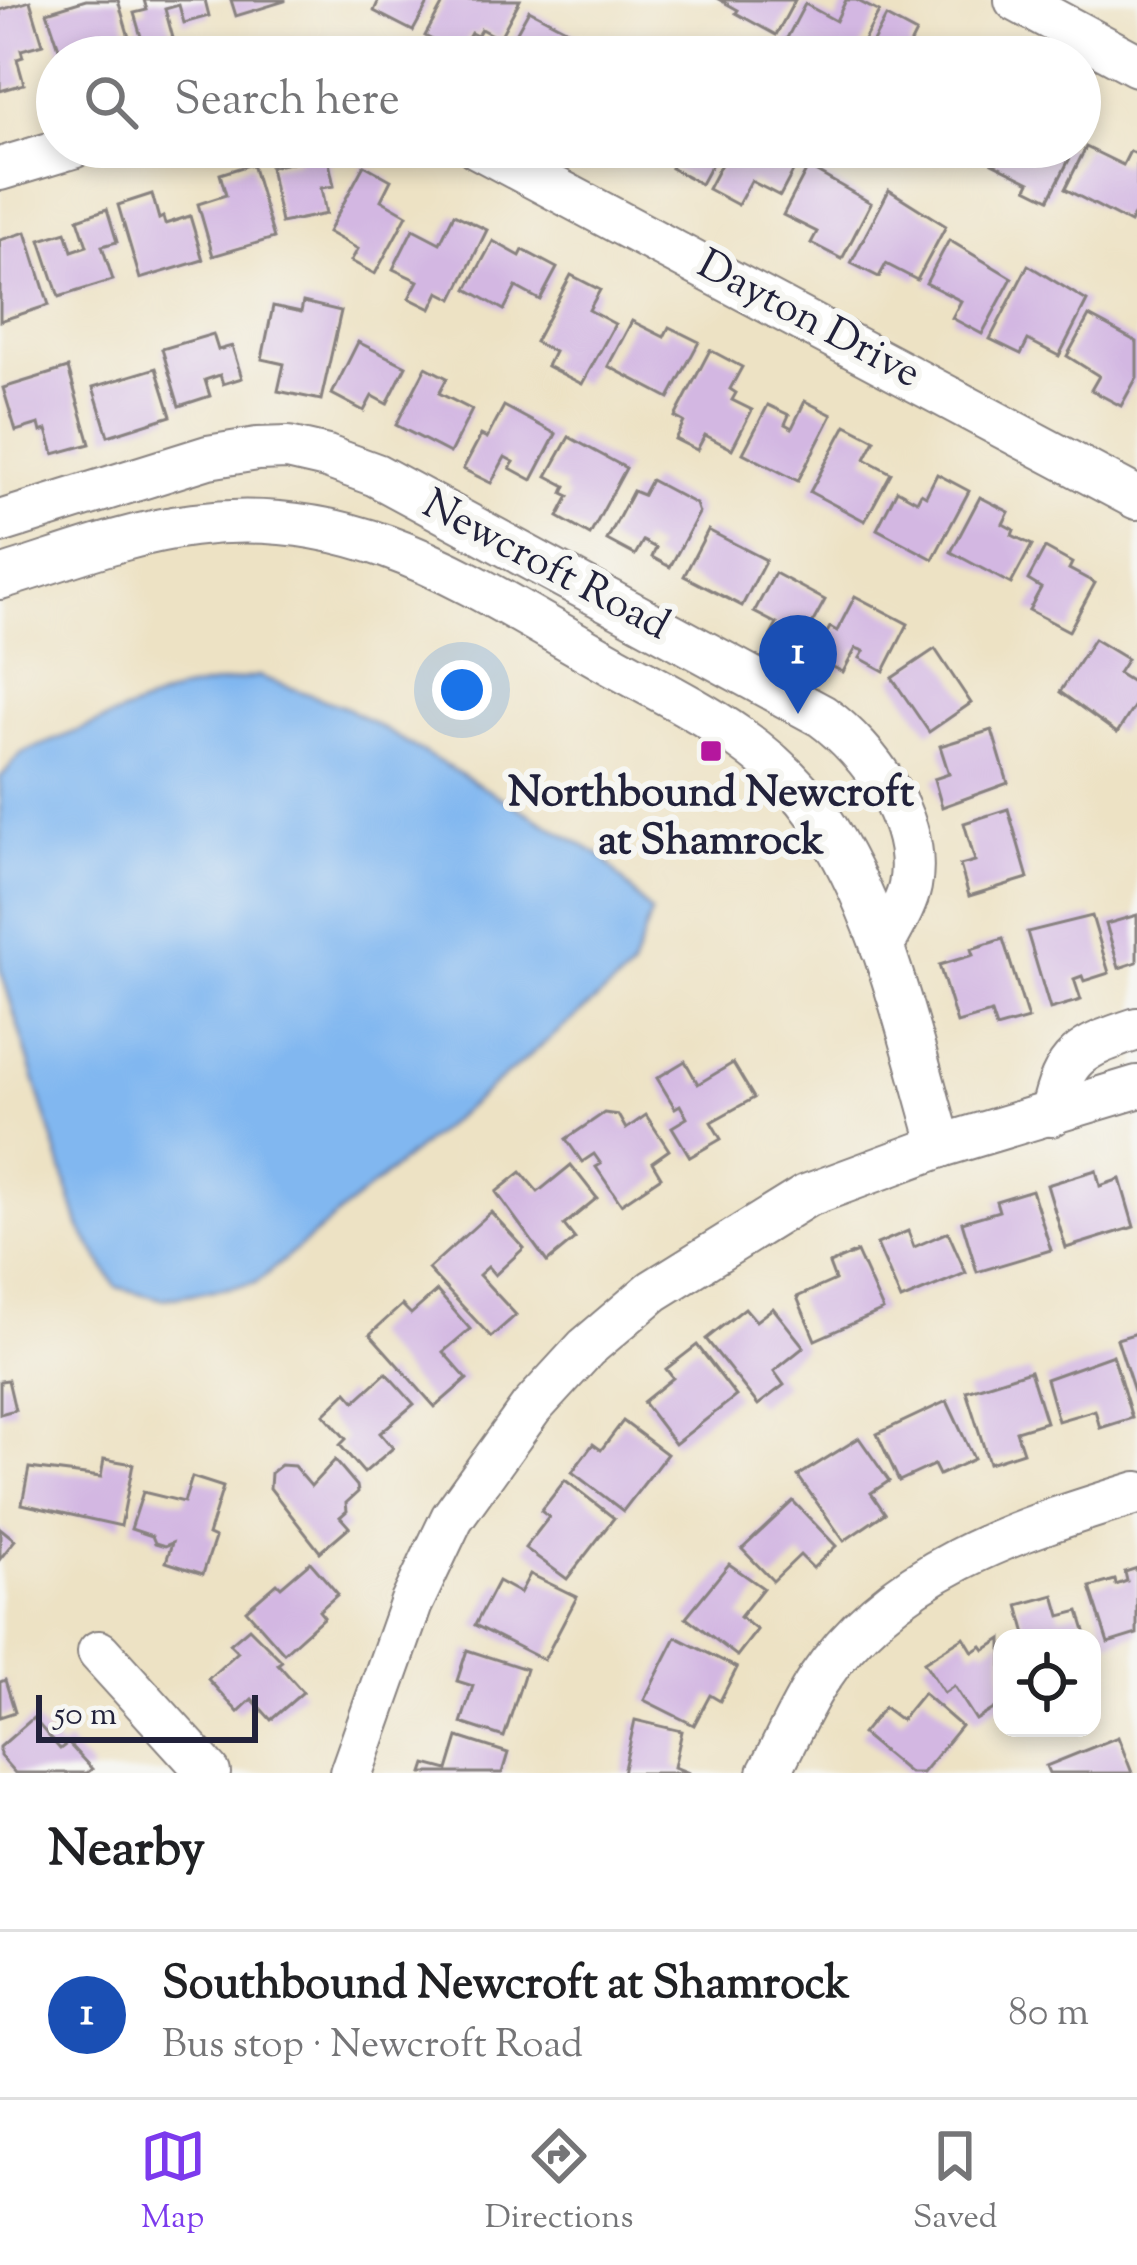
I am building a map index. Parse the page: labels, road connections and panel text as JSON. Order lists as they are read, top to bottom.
{
  "streets": {
    "street": ["Dayton Drive", "Newcroft Road"]
  },
  "places": {
    "transit": ["Northbound Newcroft at Shamrock"]
  },
  "scale_bar": "50 m",
  "page": {
    "search": "Search here",
    "pins": "1",
    "scale": "50 m",
    "heading": "Nearby",
    "list": [
      {
        "mark": "1",
        "name": "Southbound Newcroft at Shamrock",
        "note": "Bus stop · Newcroft Road",
        "value": "80 m"
      }
    ],
    "nav": ["Map", "Directions", "Saved"]
  }
}
